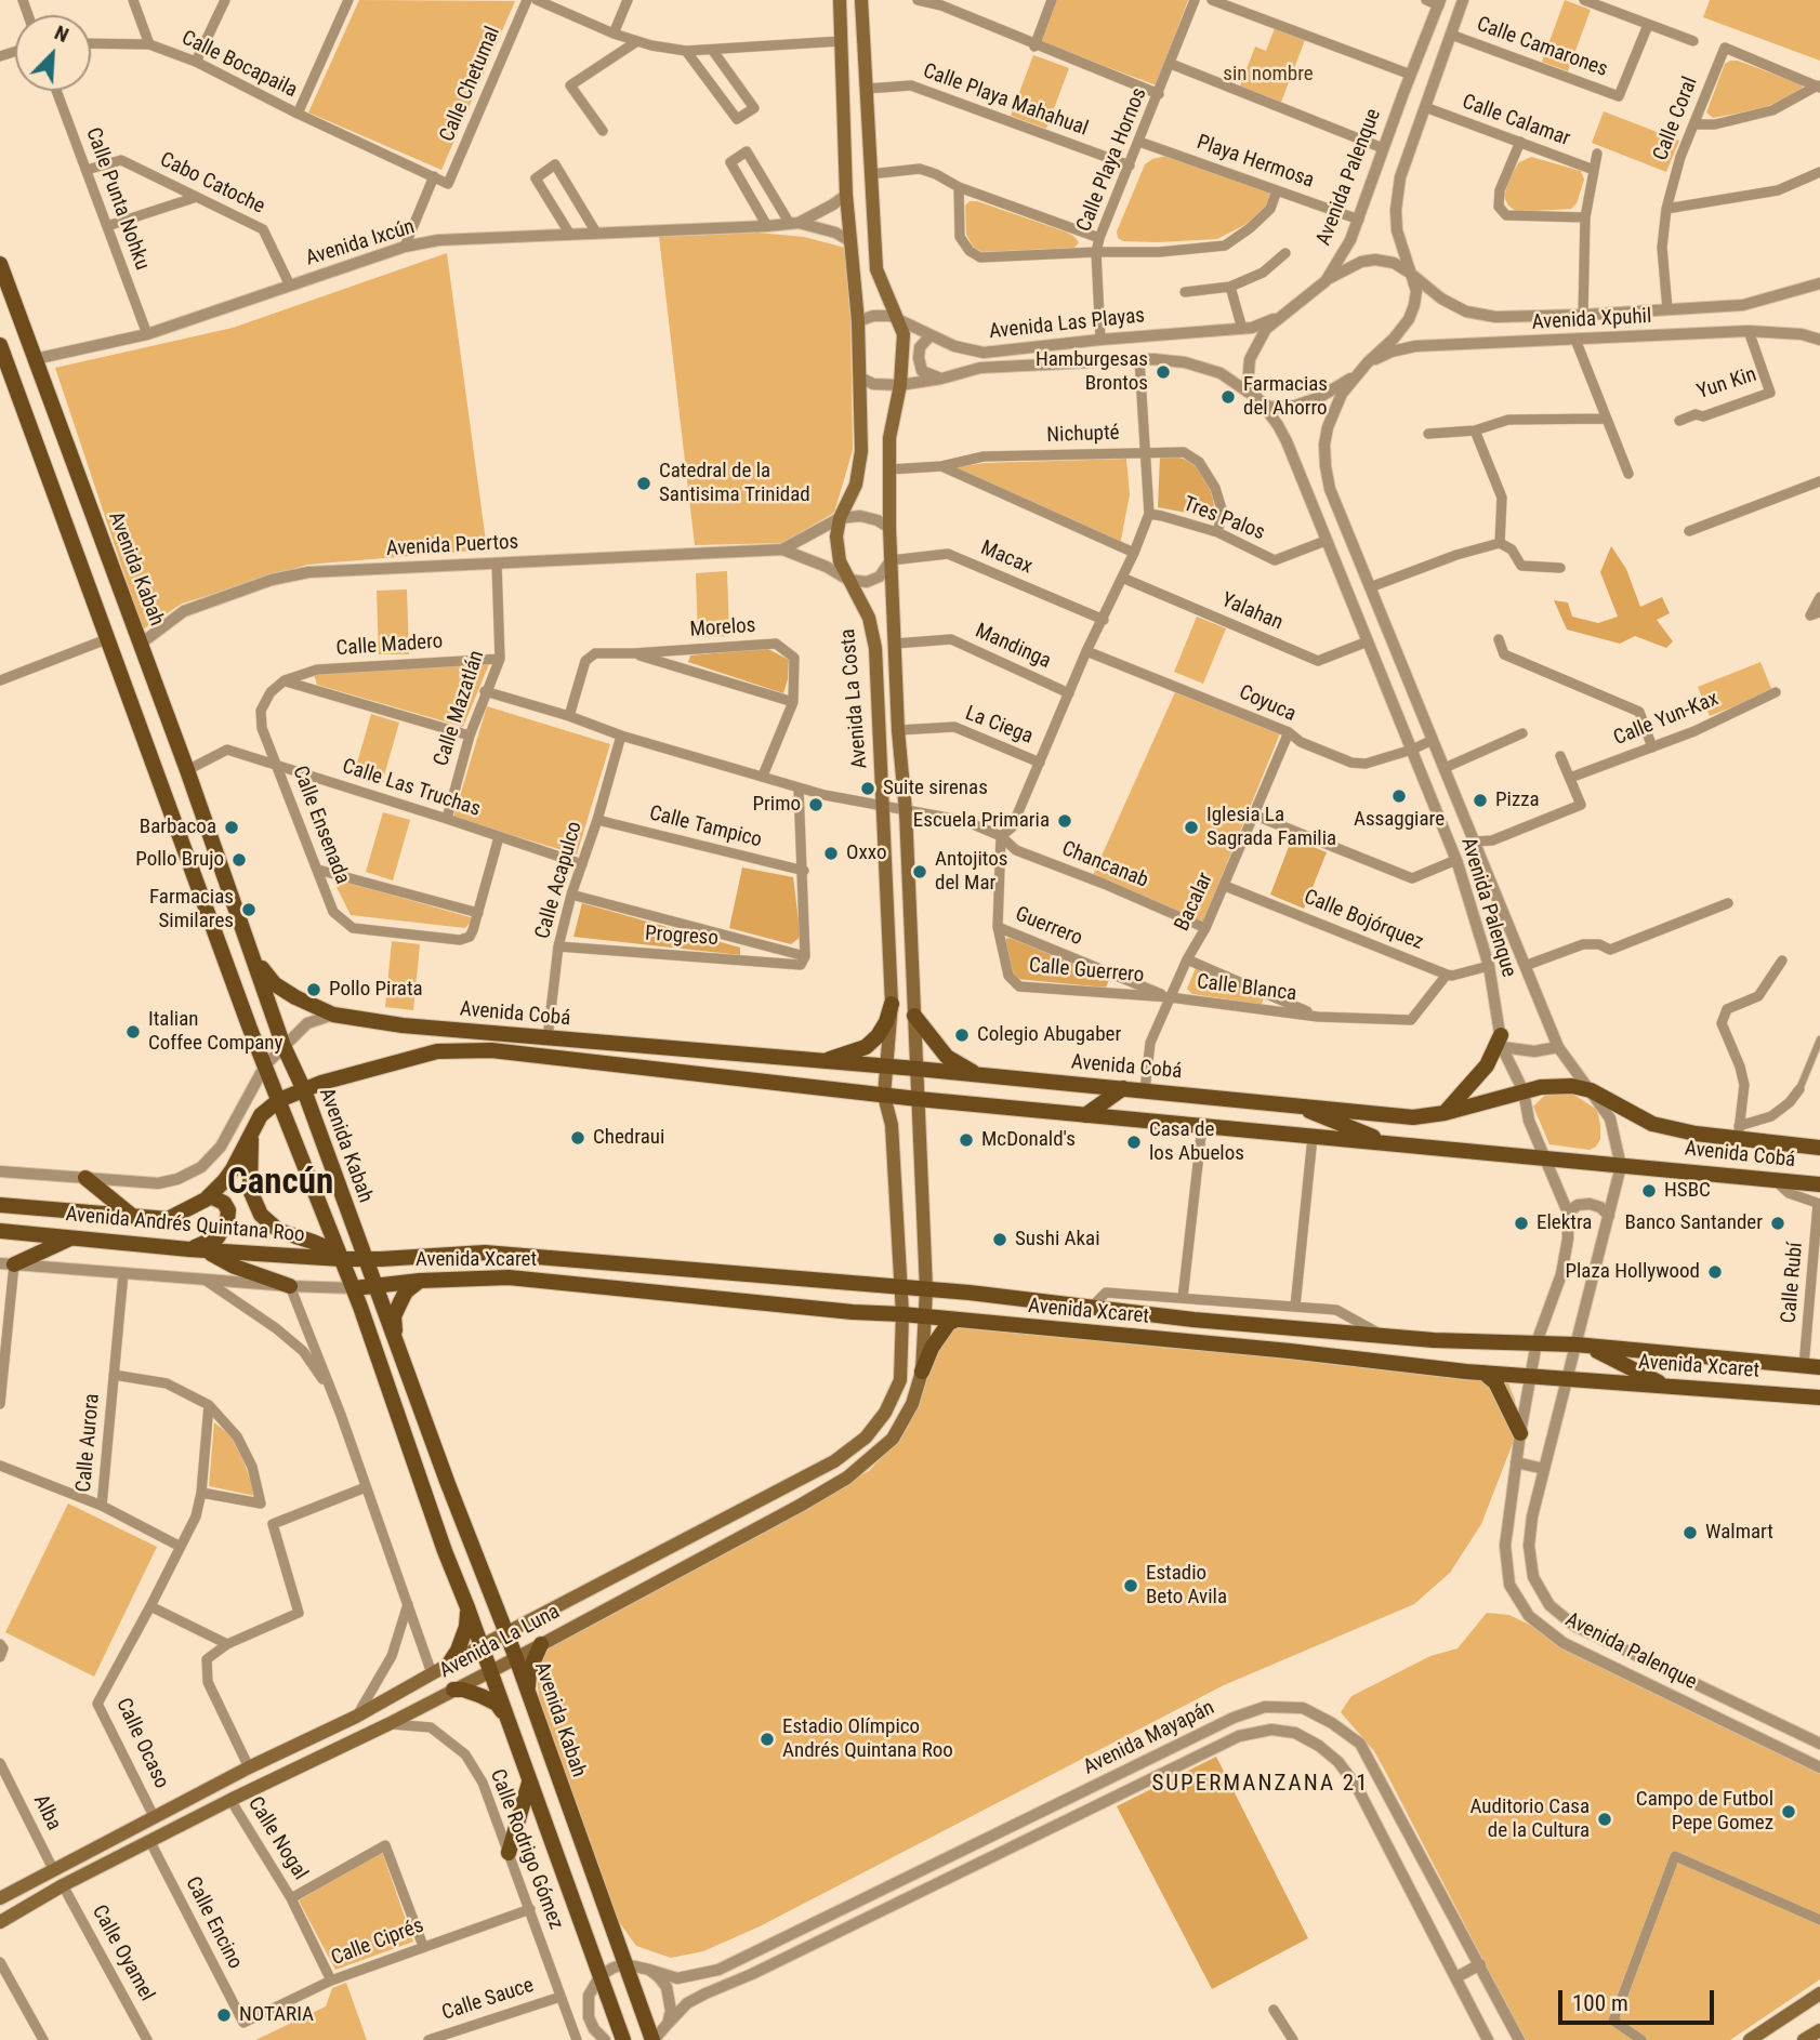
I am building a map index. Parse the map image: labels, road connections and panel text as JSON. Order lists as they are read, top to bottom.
{
  "streets": {
    "main road": [
      "Avenida Kabah",
      "Avenida La Costa",
      "Avenida Cobá",
      "Avenida Andrés Quintana Roo",
      "Avenida Xcaret",
      "Avenida La Luna"
    ],
    "street": [
      "Calle Camarones",
      "Calle Bocapaila",
      "Calle Chetumal",
      "Calle Playa Mahahual",
      "Calle Coral",
      "Calle Calamar",
      "Calle Playa Hornos",
      "Playa Hermosa",
      "Avenida Palenque",
      "Cabo Catoche",
      "Calle Punta Nohku",
      "Avenida Ixcún",
      "Avenida Xpuhil",
      "Avenida Las Playas",
      "Yun Kin",
      "Nichupté",
      "Tres Palos",
      "Avenida Puertos",
      "Macax",
      "Yalahan",
      "Morelos",
      "Calle Madero",
      "Mandinga",
      "Coyuca",
      "Calle Mazatlán",
      "Calle Yun-Kax",
      "La Ciega",
      "Calle Las Truchas",
      "Calle Ensenada",
      "Calle Tampico",
      "Chancanab",
      "Calle Acapulco",
      "Bacalar",
      "Calle Bojórquez",
      "Guerrero",
      "Progreso",
      "Calle Guerrero",
      "Calle Blanca",
      "Calle Rubí",
      "Calle Aurora",
      "Avenida Mayapán",
      "Calle Ocaso",
      "Alba",
      "Calle Nogal",
      "Calle Rodrigo Gómez",
      "Calle Encino",
      "Calle Ciprés",
      "Calle Oyamel",
      "Calle Sauce"
    ]
  },
  "crossings": [
    ["Calle Camarones", "Avenida Palenque"],
    ["Calle Bocapaila", "Calle Chetumal"],
    ["Calle Playa Mahahual", "Calle Playa Hornos"],
    ["Calle Coral", "Avenida Xpuhil"],
    ["Calle Calamar", "Avenida Palenque"],
    ["Calle Calamar", "Avenida Xpuhil"],
    ["Calle Playa Hornos", "Playa Hermosa"],
    ["Calle Playa Hornos", "Avenida Las Playas"],
    ["Playa Hermosa", "Avenida Palenque"],
    ["Avenida Palenque", "Avenida Xpuhil"],
    ["Avenida Palenque", "Avenida Las Playas"],
    ["Avenida Palenque", "Tres Palos"],
    ["Avenida Palenque", "Yalahan"],
    ["Avenida Palenque", "Coyuca"],
    ["Avenida Palenque", "Avenida Cobá"],
    ["Avenida Palenque", "Avenida Xcaret"],
    ["Cabo Catoche", "Calle Punta Nohku"],
    ["Cabo Catoche", "Avenida Ixcún"],
    ["Calle Punta Nohku", "Avenida Ixcún"],
    ["Avenida Ixcún", "Avenida Kabah"],
    ["Avenida Ixcún", "Avenida La Costa"],
    ["Avenida Xpuhil", "Yun Kin"],
    ["Avenida Las Playas", "Avenida La Costa"],
    ["Nichupté", "Tres Palos"],
    ["Nichupté", "Avenida La Costa"],
    ["Avenida Puertos", "Macax"],
    ["Avenida Puertos", "Avenida Kabah"],
    ["Avenida Puertos", "Avenida La Costa"],
    ["Avenida Puertos", "Calle Mazatlán"],
    ["Macax", "Avenida La Costa"],
    ["Avenida Kabah", "Calle Las Truchas"],
    ["Avenida Kabah", "Avenida Cobá"],
    ["Avenida Kabah", "Avenida Andrés Quintana Roo"],
    ["Avenida Kabah", "Avenida Xcaret"],
    ["Avenida Kabah", "Avenida La Luna"],
    ["Avenida Kabah", "Avenida Mayapán"],
    ["Calle Madero", "Calle Mazatlán"],
    ["Calle Madero", "Calle Ensenada"],
    ["Mandinga", "Avenida La Costa"],
    ["Avenida La Costa", "La Ciega"],
    ["Avenida La Costa", "Chancanab"],
    ["Avenida La Costa", "Avenida Cobá"],
    ["Avenida La Costa", "Avenida Xcaret"],
    ["Avenida La Costa", "Avenida La Luna"],
    ["Coyuca", "Bacalar"],
    ["Calle Mazatlán", "Calle Las Truchas"],
    ["Calle Las Truchas", "Calle Ensenada"],
    ["Calle Las Truchas", "Calle Acapulco"],
    ["Calle Tampico", "Calle Acapulco"],
    ["Chancanab", "Bacalar"],
    ["Chancanab", "Calle Guerrero"],
    ["Calle Acapulco", "Progreso"],
    ["Calle Acapulco", "Avenida Cobá"],
    ["Bacalar", "Calle Bojórquez"],
    ["Bacalar", "Guerrero"],
    ["Bacalar", "Calle Guerrero"],
    ["Bacalar", "Calle Blanca"],
    ["Bacalar", "Avenida Cobá"],
    ["Calle Bojórquez", "Calle Blanca"],
    ["Guerrero", "Calle Guerrero"],
    ["Guerrero", "Calle Blanca"],
    ["Calle Guerrero", "Calle Blanca"],
    ["Avenida Cobá", "Avenida Andrés Quintana Roo"],
    ["Avenida Andrés Quintana Roo", "Avenida Xcaret"],
    ["Avenida Xcaret", "Calle Rubí"],
    ["Avenida Xcaret", "Avenida La Luna"],
    ["Avenida La Luna", "Calle Ocaso"],
    ["Avenida La Luna", "Alba"],
    ["Avenida La Luna", "Calle Nogal"],
    ["Avenida La Luna", "Calle Rodrigo Gómez"],
    ["Avenida La Luna", "Calle Encino"],
    ["Avenida La Luna", "Calle Oyamel"],
    ["Calle Nogal", "Calle Ciprés"],
    ["Calle Rodrigo Gómez", "Calle Ciprés"],
    ["Calle Rodrigo Gómez", "Calle Sauce"],
    ["Calle Encino", "Calle Ciprés"]
  ],
  "districts": ["Cancún", "SUPERMANZANA 21"],
  "parks": ["sin nombre"],
  "places": [
    "Hamburgesas Brontos",
    "Farmacias del Ahorro",
    "Catedral de la Santisima Trinidad",
    "Suite sirenas",
    "Assaggiare",
    "Pizza",
    "Primo",
    "Escuela Primaria",
    "Barbacoa",
    "Iglesia La Sagrada Familia",
    "Oxxo",
    "Pollo Brujo",
    "Antojitos del Mar",
    "Farmacias Similares",
    "Pollo Pirata",
    "Italian Coffee Company",
    "Colegio Abugaber",
    "Chedraui",
    "McDonald's",
    "Casa de los Abuelos",
    "HSBC",
    "Elektra",
    "Banco Santander",
    "Sushi Akai",
    "Plaza Hollywood",
    "Walmart",
    "Estadio Beto Avila",
    "Estadio Olímpico Andrés Quintana Roo",
    "Campo de Futbol Pepe Gomez",
    "Auditorio Casa de la Cultura",
    "NOTARIA"
  ],
  "scale_bar": "100 m",
  "north": "top right"
}
